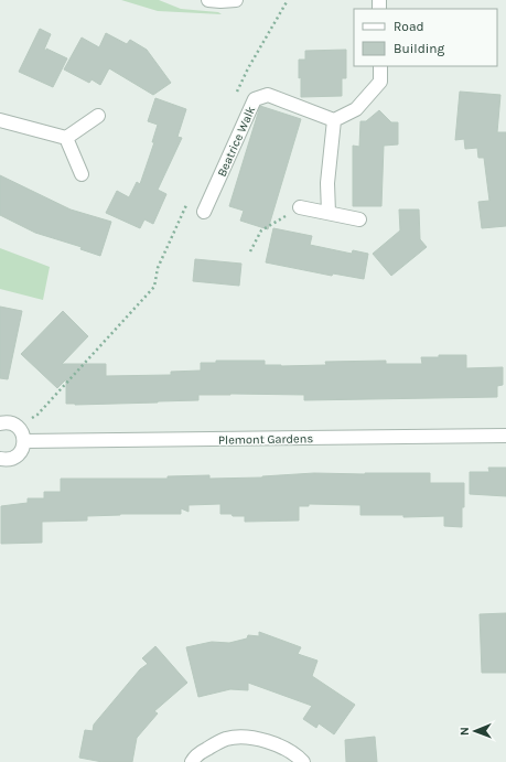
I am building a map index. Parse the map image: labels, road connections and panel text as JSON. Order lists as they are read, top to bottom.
{
  "streets": {
    "street": ["Beatrice Walk", "Plemont Gardens"]
  },
  "legend": ["Road", "Building"],
  "north": "left"
}
